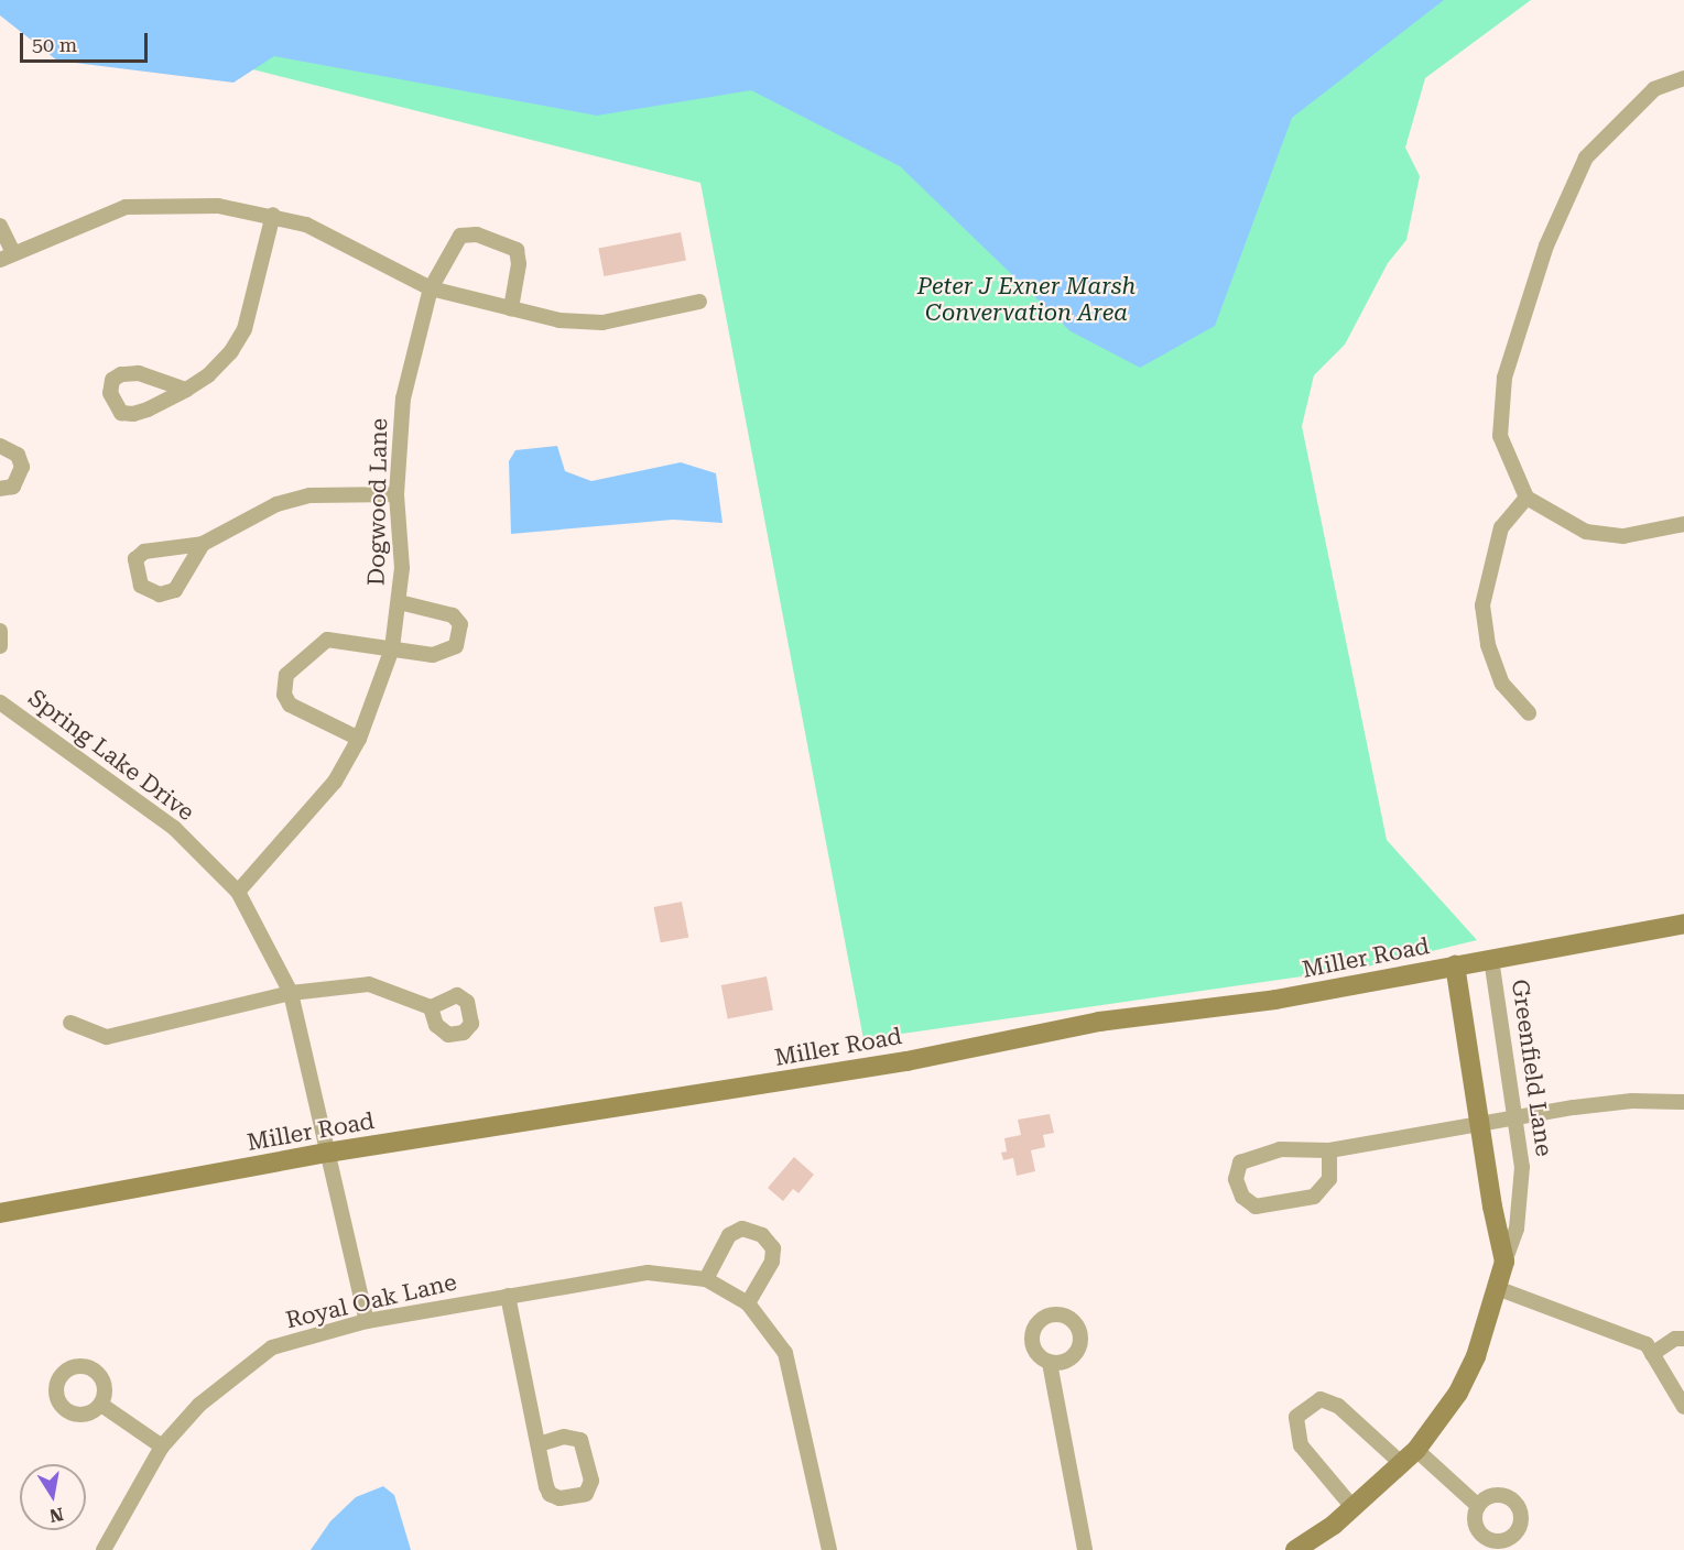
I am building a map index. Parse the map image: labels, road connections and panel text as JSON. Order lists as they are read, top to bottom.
{
  "streets": {
    "street": [
      "Dogwood Lane",
      "Spring Lake Drive",
      "Miller Road",
      "Greenfield Lane",
      "Royal Oak Lane"
    ]
  },
  "crossings": [
    ["Dogwood Lane", "Spring Lake Drive"],
    ["Spring Lake Drive", "Miller Road"],
    ["Spring Lake Drive", "Royal Oak Lane"],
    ["Miller Road", "Greenfield Lane"]
  ],
  "parks": ["Peter J Exner Marsh Convervation Area"],
  "scale_bar": "50 m",
  "north": "bottom"
}
